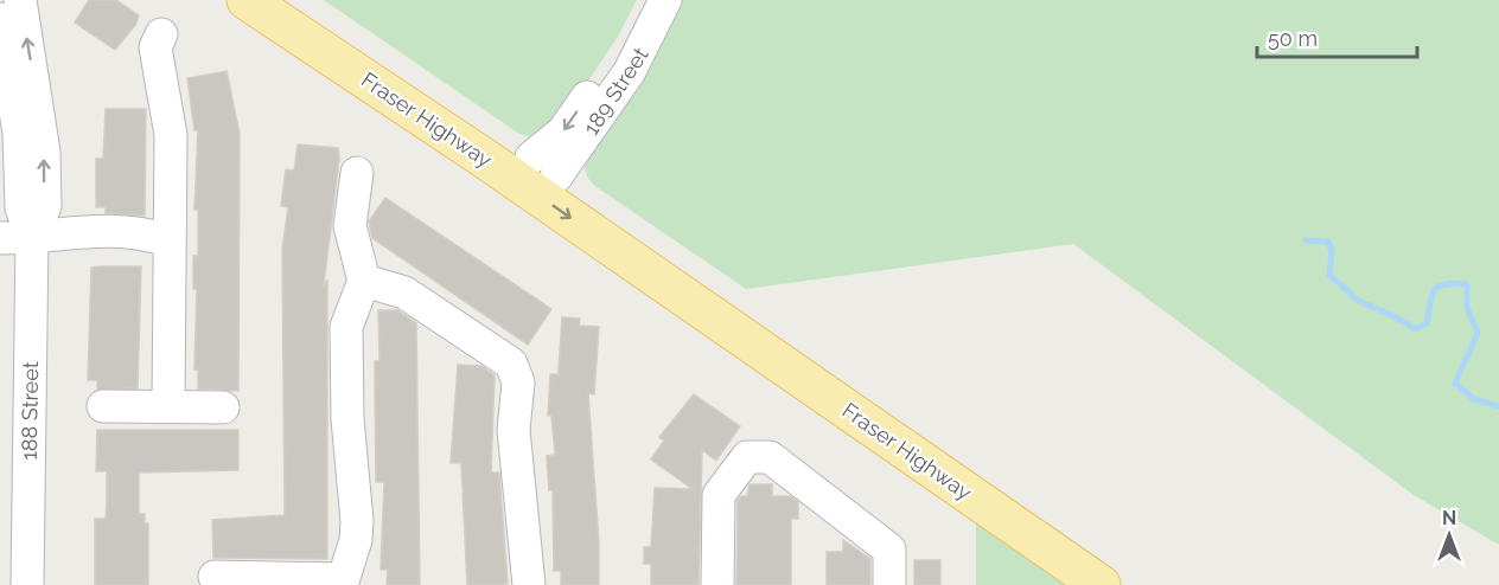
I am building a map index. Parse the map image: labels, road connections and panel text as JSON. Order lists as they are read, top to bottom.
{
  "streets": {
    "main road": ["Fraser Highway"],
    "street": ["189 Street", "188 Street"]
  },
  "crossings": [
    ["189 Street", "Fraser Highway"]
  ],
  "scale_bar": "50 m",
  "north": "top"
}
